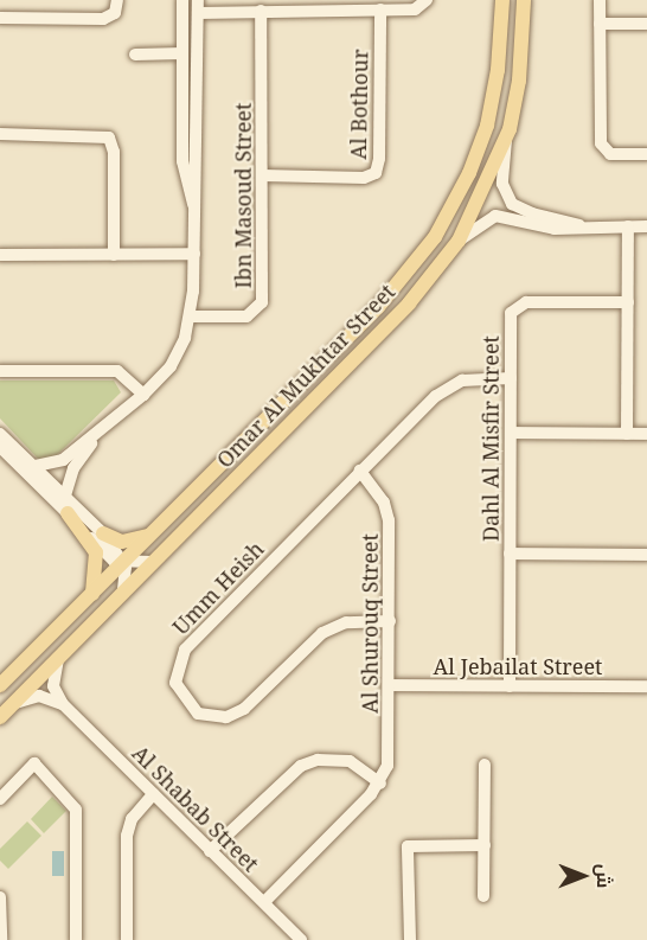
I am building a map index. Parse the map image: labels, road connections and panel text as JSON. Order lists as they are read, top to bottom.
{
  "streets": {
    "main road": ["Omar Al Mukhtar Street"],
    "street": [
      "Al Bothour",
      "Ibn Masoud Street",
      "Dahl Al Misfir Street",
      "Umm Heish",
      "Al Shurouq Street",
      "Al Jebailat Street",
      "Al Shabab Street"
    ]
  },
  "crossings": [
    ["Al Bothour", "Ibn Masoud Street"],
    ["Dahl Al Misfir Street", "Umm Heish"],
    ["Dahl Al Misfir Street", "Al Jebailat Street"],
    ["Umm Heish", "Al Shurouq Street"],
    ["Al Shurouq Street", "Al Jebailat Street"]
  ],
  "north": "right"
}
